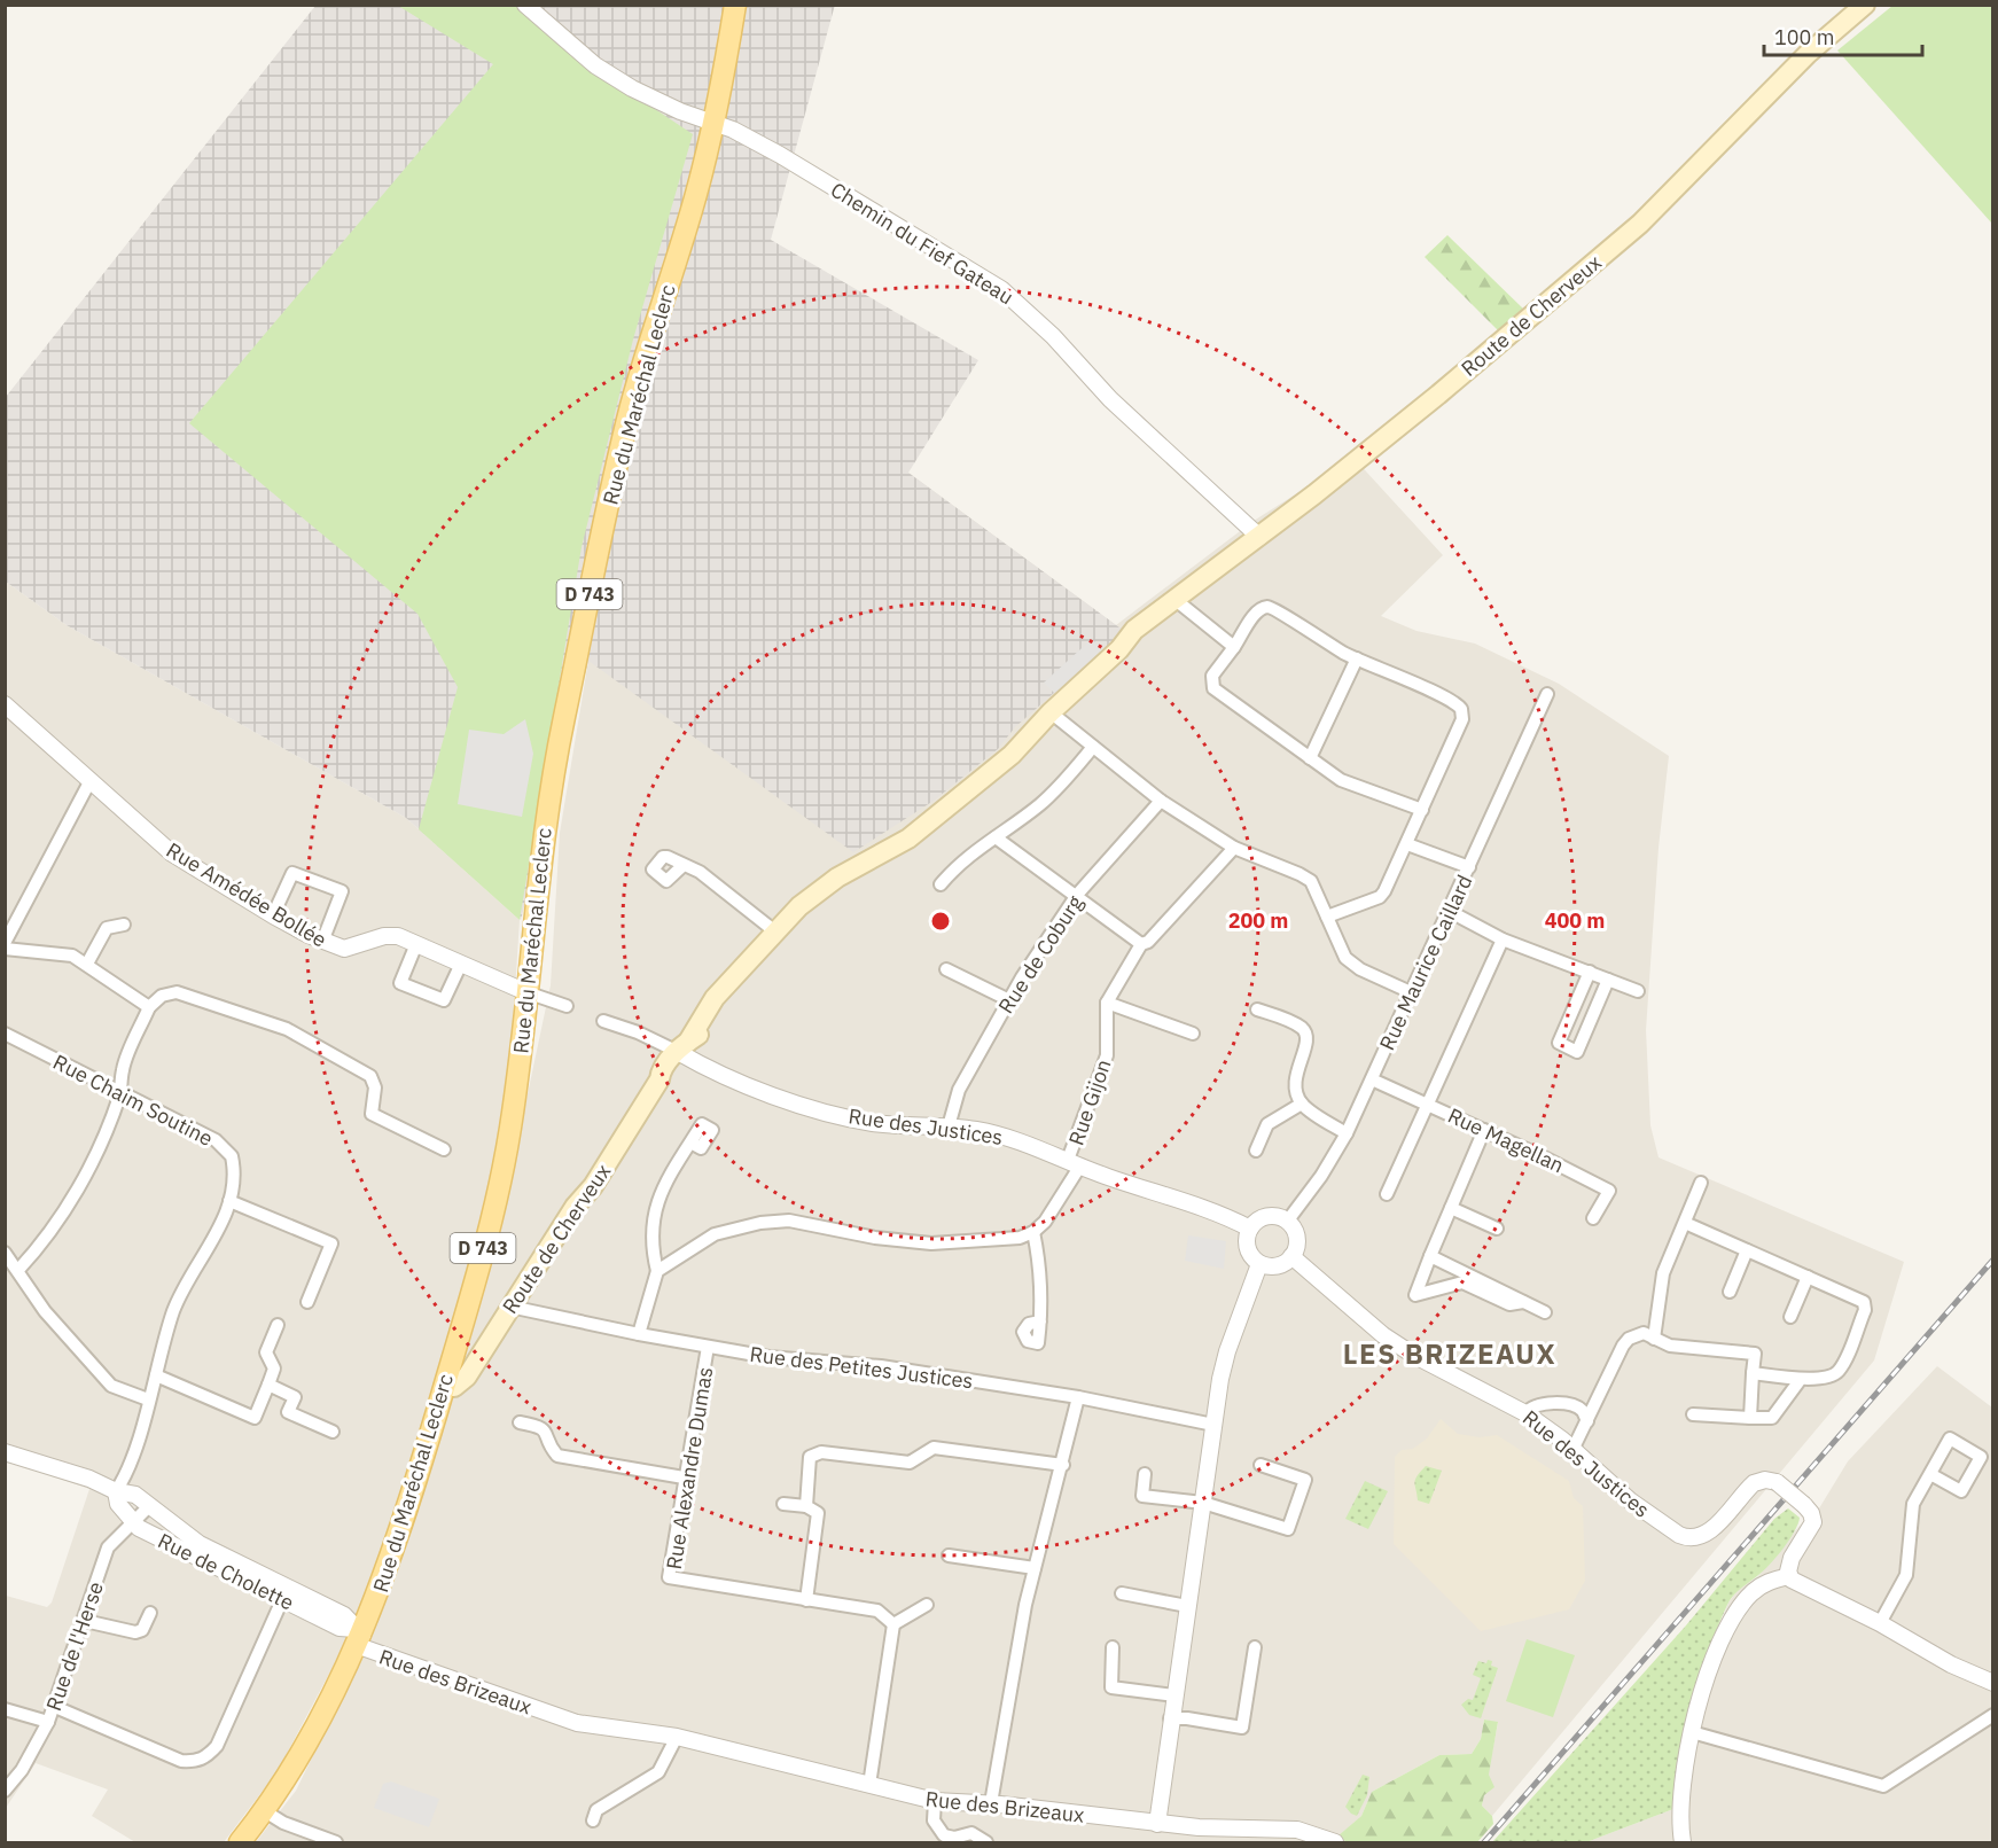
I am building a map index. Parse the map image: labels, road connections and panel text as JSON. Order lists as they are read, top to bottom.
{
  "streets": {
    "main road": ["Route de Cherveux", "Rue du Maréchal Leclerc", "D 743"],
    "street": [
      "Chemin du Fief Gateau",
      "Rue Amédée Bollée",
      "Rue de Coburg",
      "Rue Maurice Caillard",
      "Rue Chaim Soutine",
      "Rue Gijon",
      "Rue des Justices",
      "Rue Magellan",
      "Rue des Petites Justices",
      "Rue Alexandre Dumas",
      "Rue de Cholette",
      "Rue de l'Herse",
      "Rue des Brizeaux"
    ]
  },
  "crossings": [
    ["Chemin du Fief Gateau", "Route de Cherveux"],
    ["Chemin du Fief Gateau", "Rue du Maréchal Leclerc"],
    ["Route de Cherveux", "Rue du Maréchal Leclerc"],
    ["Route de Cherveux", "Rue des Justices"],
    ["Route de Cherveux", "Rue des Petites Justices"],
    ["Rue du Maréchal Leclerc", "Rue Amédée Bollée"],
    ["Rue du Maréchal Leclerc", "Rue de Cholette"],
    ["Rue du Maréchal Leclerc", "Rue des Brizeaux"],
    ["Rue de Coburg", "Rue des Justices"],
    ["Rue Maurice Caillard", "Rue des Justices"],
    ["Rue Maurice Caillard", "Rue Magellan"],
    ["Rue Chaim Soutine", "Rue de Cholette"],
    ["Rue Gijon", "Rue des Justices"],
    ["Rue des Petites Justices", "Rue Alexandre Dumas"],
    ["Rue de Cholette", "Rue de l'Herse"],
    ["Rue de Cholette", "Rue des Brizeaux"]
  ],
  "districts": ["LES BRIZEAUX"],
  "scale_bar": "100 m",
  "rings": ["200 m", "400 m"]
}
